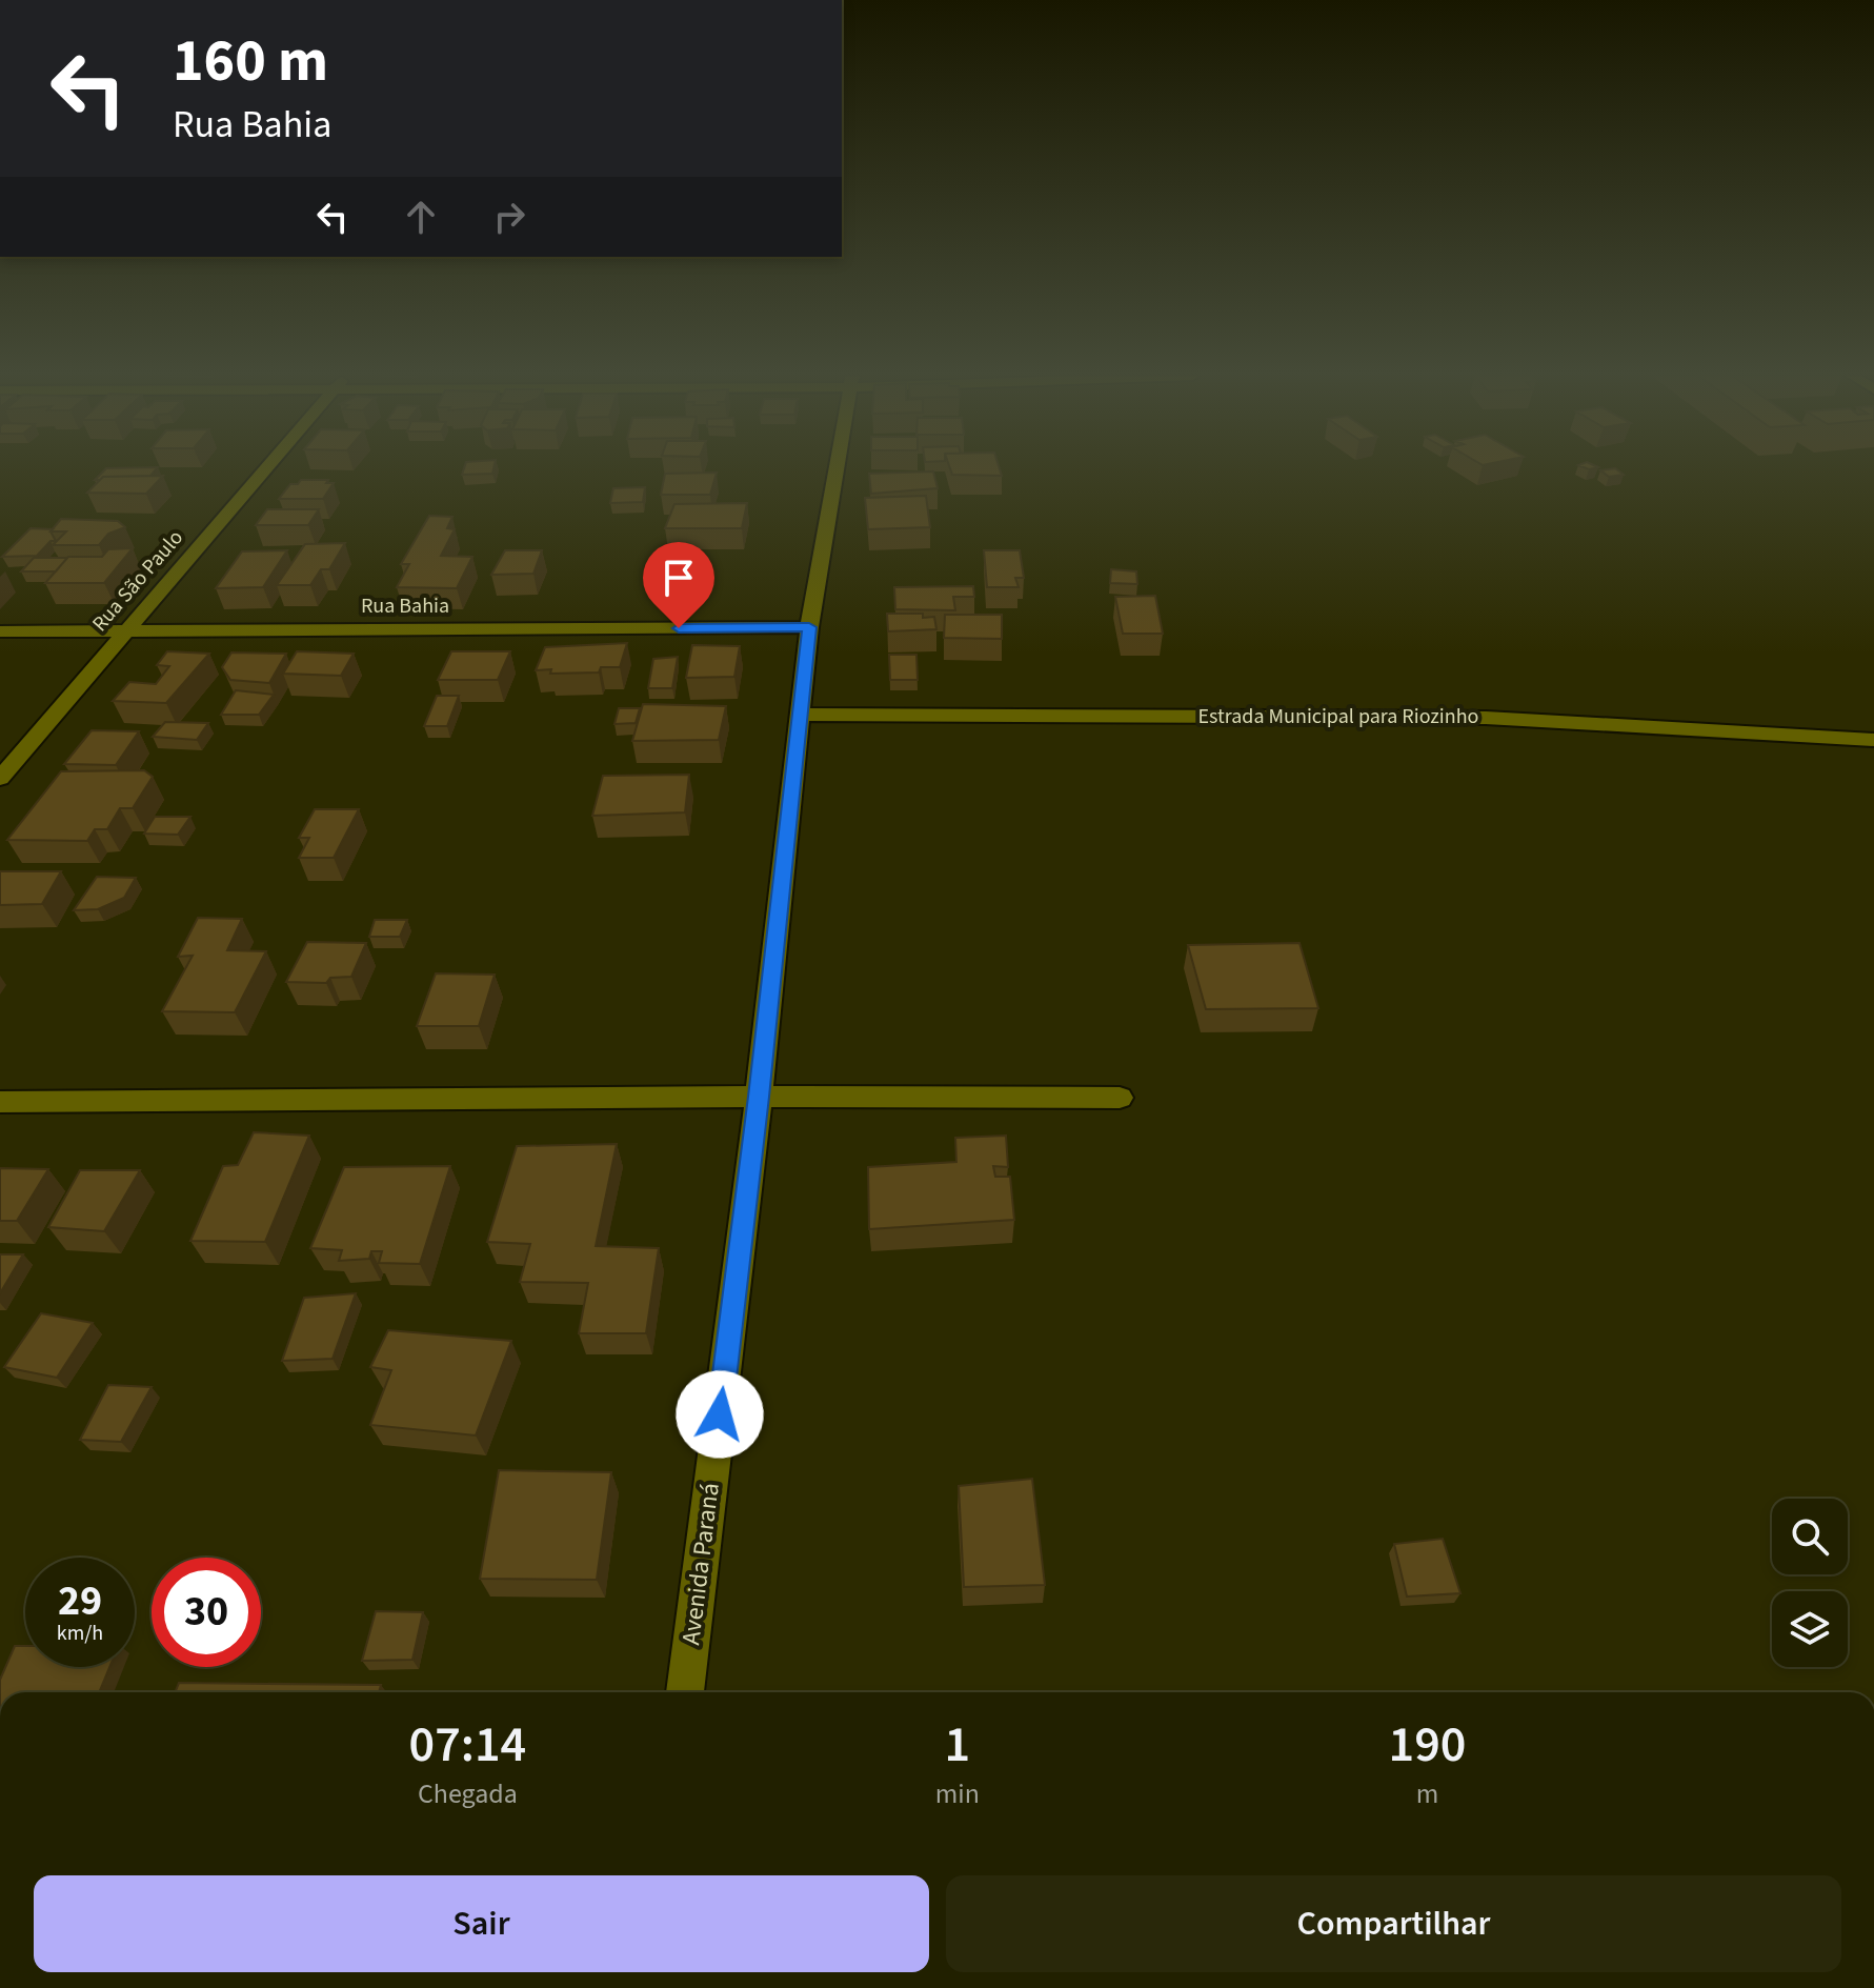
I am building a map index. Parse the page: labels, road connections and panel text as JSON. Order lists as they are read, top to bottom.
{
  "streets": {
    "street": [
      "Rua São Paulo",
      "Rua Bahia",
      "Estrada Municipal para Riozinho",
      "Avenida Paraná"
    ]
  },
  "crossings": [
    ["Rua São Paulo", "Rua Bahia"],
    ["Rua Bahia", "Avenida Paraná"],
    ["Estrada Municipal para Riozinho", "Avenida Paraná"]
  ],
  "page": {
    "turn": ["160 m", "Rua Bahia"],
    "speed": "29 km/h",
    "limit": "30",
    "eta": [
      "07:14",
      "Chegada",
      "1",
      "min",
      "190",
      "m"
    ],
    "buttons": ["Sair", "Compartilhar"]
  }
}
